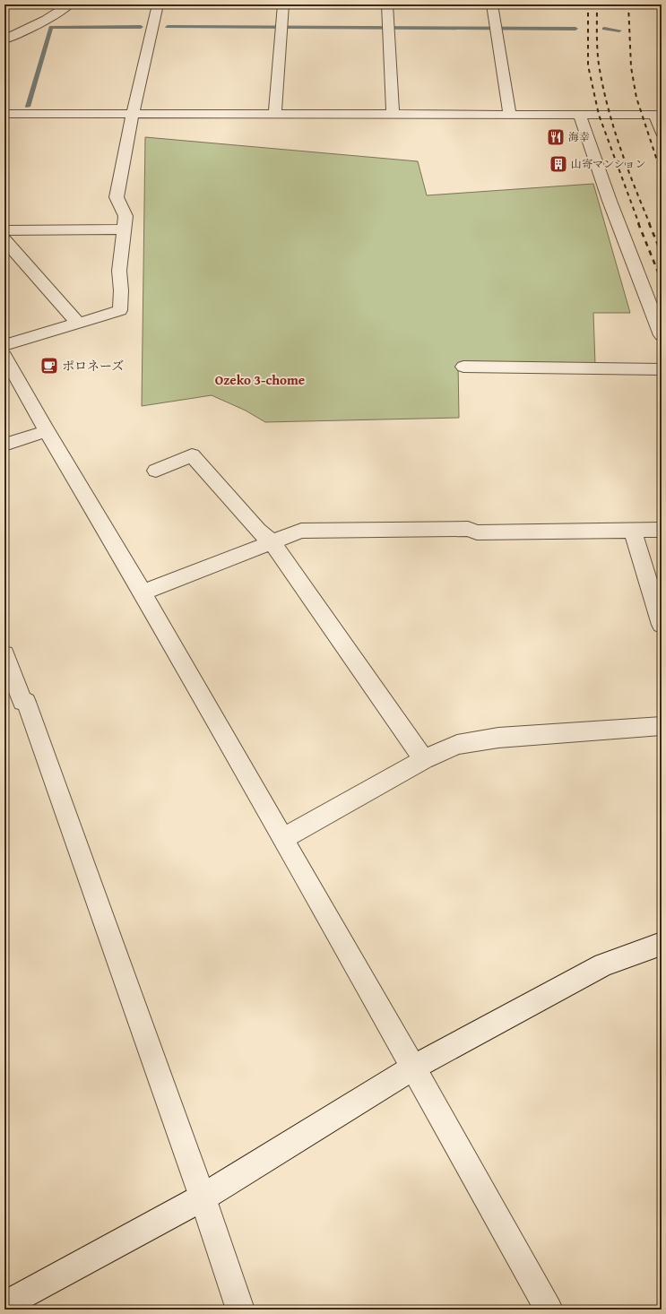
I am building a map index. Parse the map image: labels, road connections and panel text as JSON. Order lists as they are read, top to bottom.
{
  "districts": ["Ozeko 3-chome"],
  "places": {
    "restaurant": ["海幸"],
    "building": ["山寄マンション"],
    "cafe": ["ポロネーズ"]
  }
}
